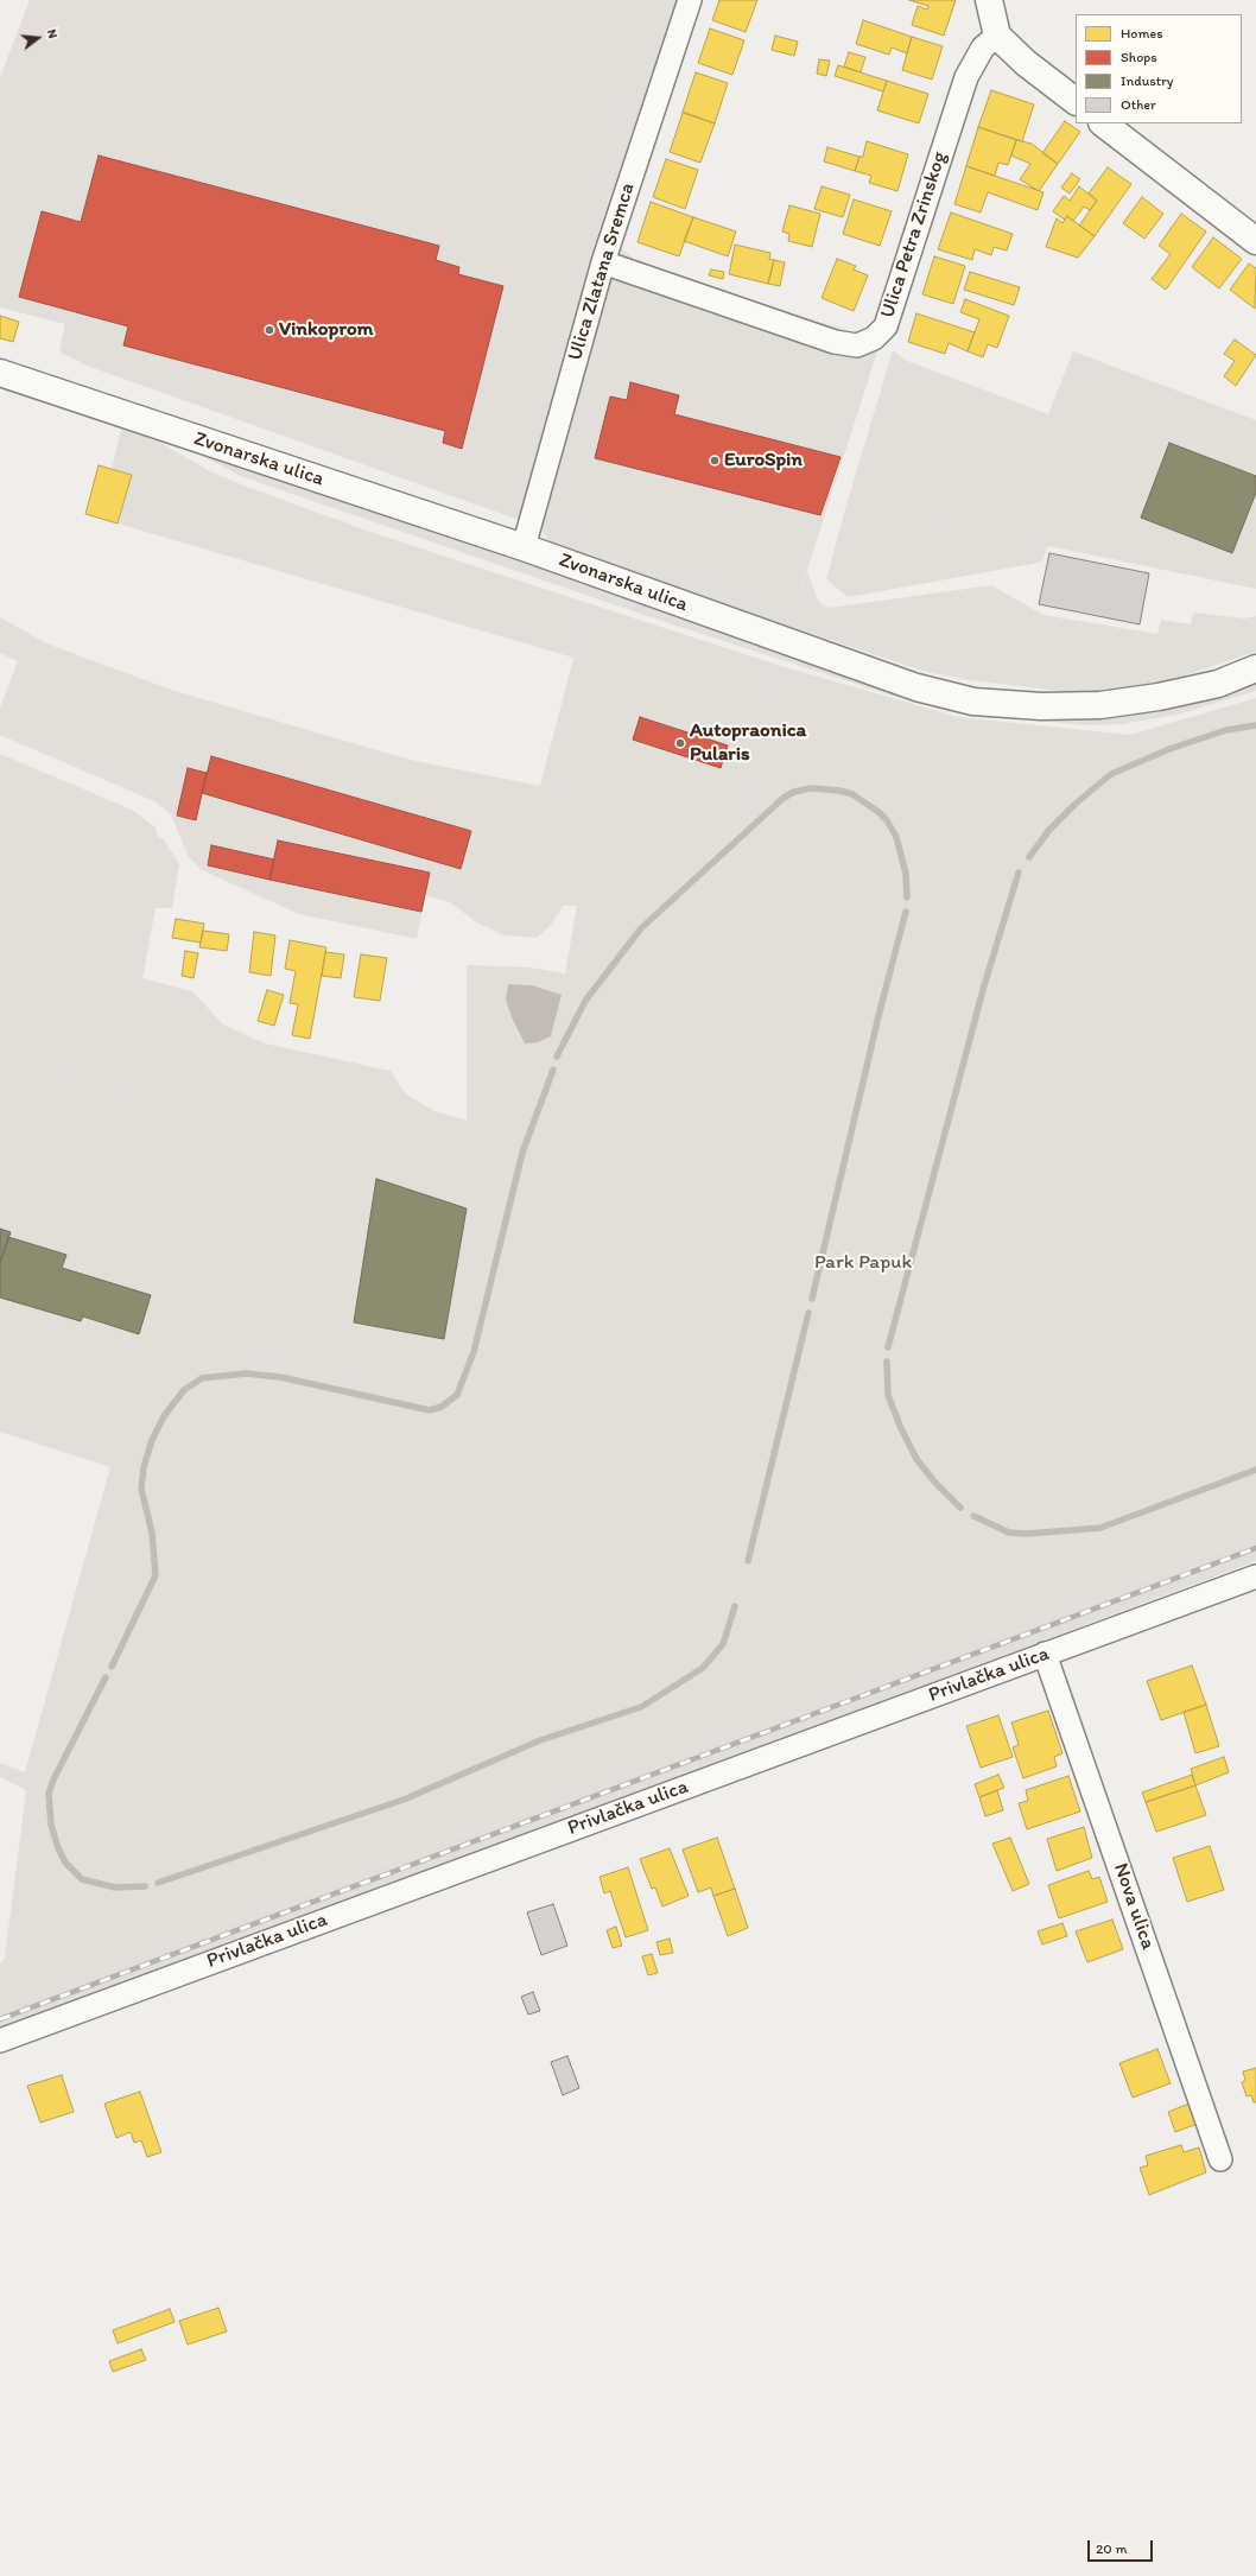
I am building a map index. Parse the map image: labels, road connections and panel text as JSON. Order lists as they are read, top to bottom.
{
  "streets": {
    "main road": ["Zvonarska ulica"],
    "street": [
      "Ulica Petra Zrinskog",
      "Ulica Zlatana Sremca",
      "Privlačka ulica",
      "Nova ulica"
    ]
  },
  "crossings": [
    ["Ulica Petra Zrinskog", "Ulica Zlatana Sremca"],
    ["Ulica Zlatana Sremca", "Zvonarska ulica"],
    ["Privlačka ulica", "Nova ulica"]
  ],
  "parks": ["Park Papuk"],
  "places": ["Vinkoprom", "EuroSpin", "Autopraonica Pularis"],
  "legend": [
    "Homes",
    "Shops",
    "Industry",
    "Other"
  ],
  "scale_bar": "20 m",
  "north": "right"
}
